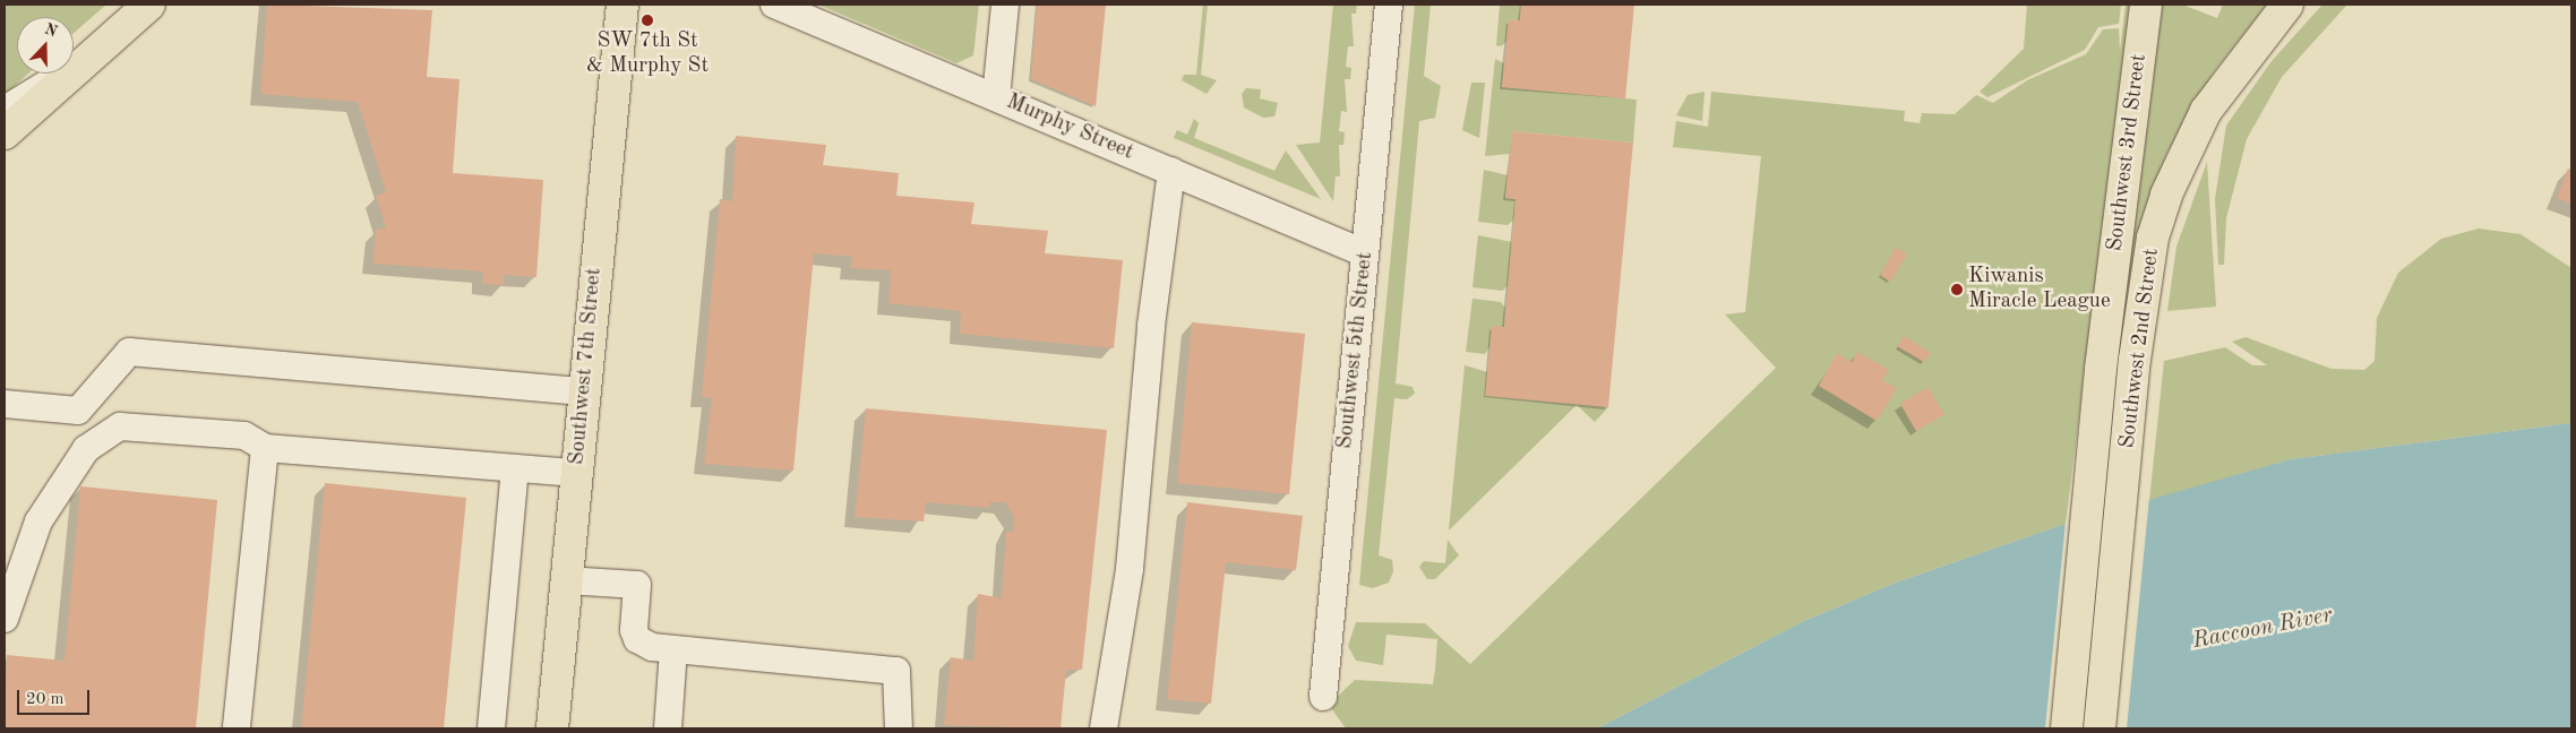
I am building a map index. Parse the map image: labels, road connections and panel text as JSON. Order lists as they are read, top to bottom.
{
  "streets": {
    "main road": ["Southwest 3rd Street", "Southwest 2nd Street", "Southwest 7th Street"],
    "street": ["Murphy Street", "Southwest 5th Street"]
  },
  "crossings": [
    ["Murphy Street", "Southwest 5th Street"],
    ["Southwest 3rd Street", "Southwest 2nd Street"]
  ],
  "water": ["Raccoon River"],
  "places": ["SW 7th St & Murphy St", "Kiwanis Miracle League"],
  "scale_bar": "20 m",
  "north": "top"
}
